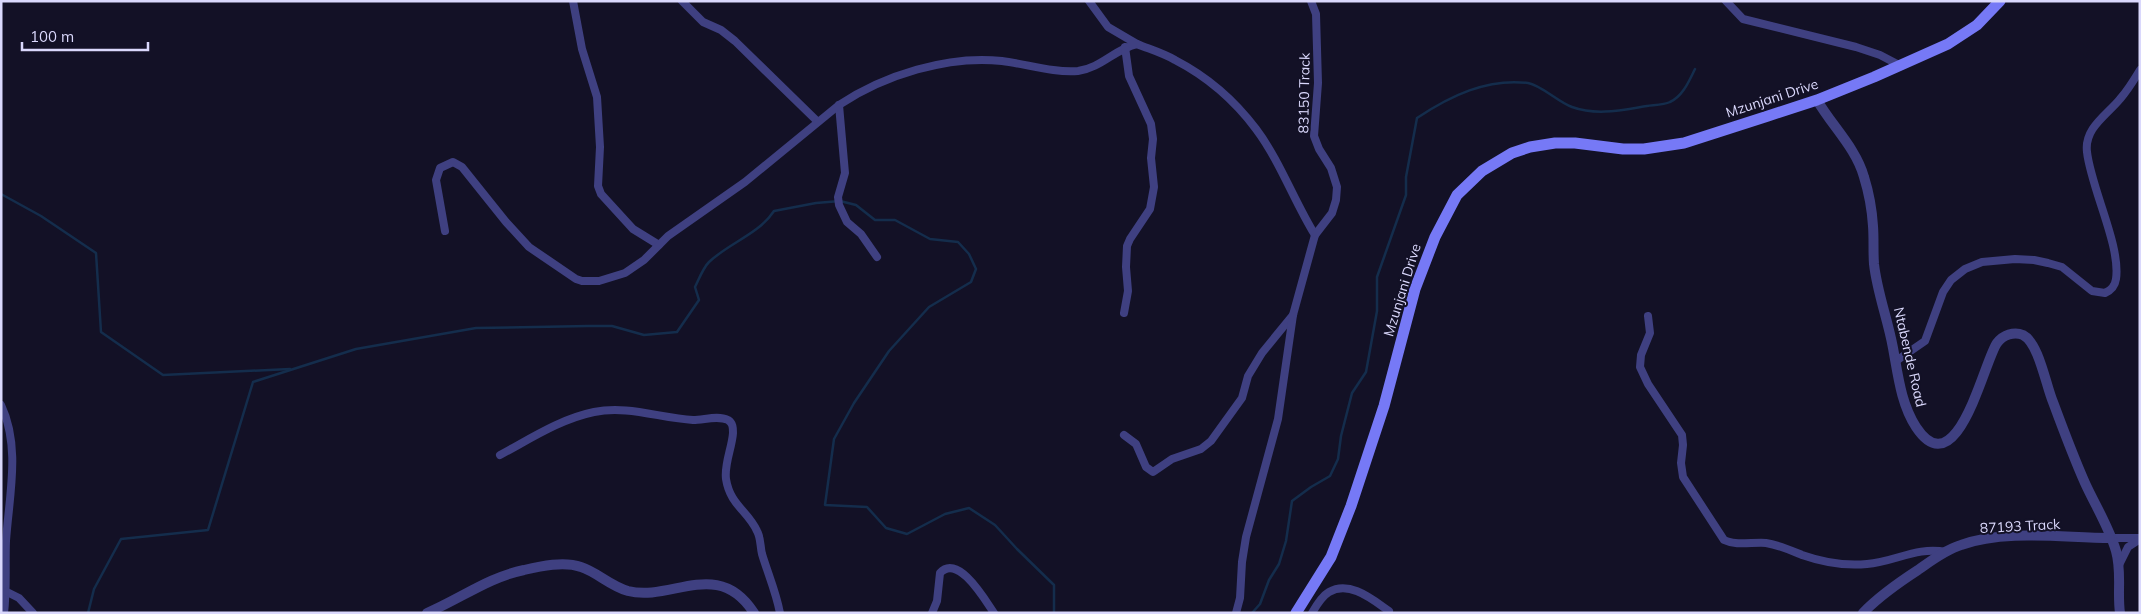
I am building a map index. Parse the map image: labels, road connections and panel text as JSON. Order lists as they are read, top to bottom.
{
  "streets": {
    "main road": ["Mzunjani Drive"],
    "street": ["83150 Track", "Ntabende Road", "87193 Track"]
  },
  "crossings": [
    ["Mzunjani Drive", "Ntabende Road"],
    ["Ntabende Road", "87193 Track"]
  ],
  "scale_bar": "100 m"
}
